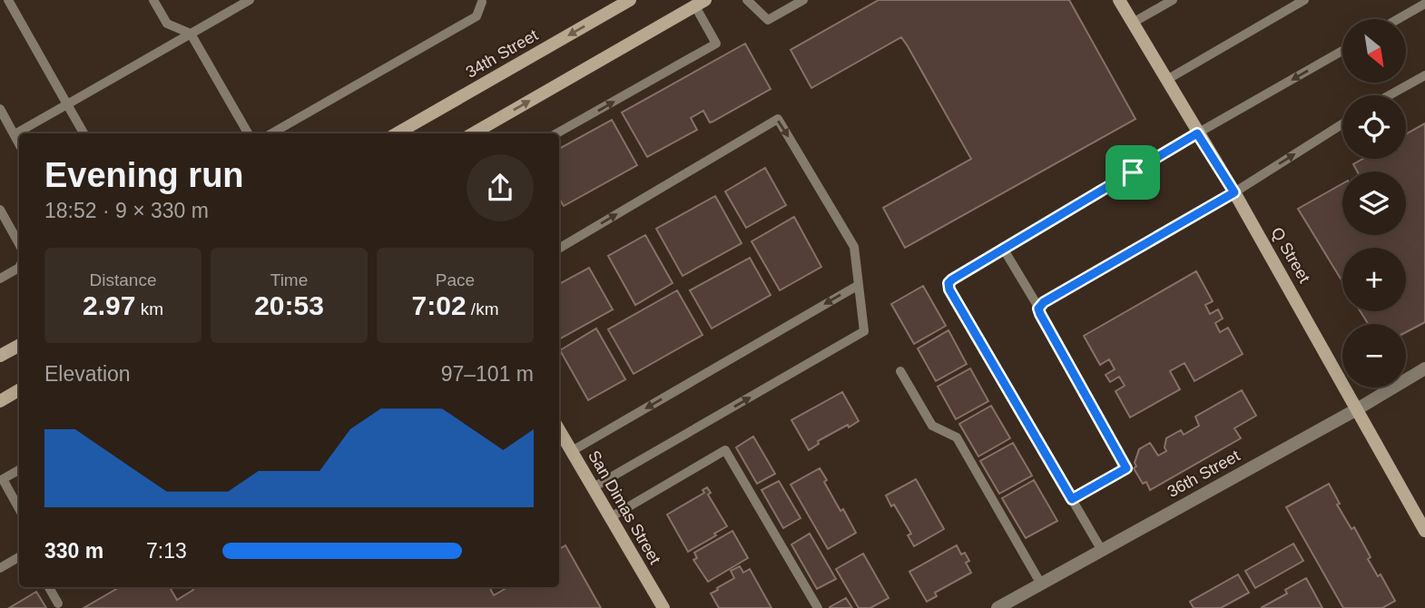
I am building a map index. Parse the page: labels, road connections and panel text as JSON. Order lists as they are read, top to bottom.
{
  "streets": {
    "street": [
      "34th Street",
      "Q Street",
      "36th Street",
      "San Dimas Street"
    ]
  },
  "crossings": [
    ["Q Street", "36th Street"]
  ],
  "north": "bottom right",
  "page": {
    "map_buttons": ["+", "−"],
    "heading": ["Evening run", "18:52 · 9 × 330 m"],
    "stats": [
      ["Distance", "2.97 km"],
      ["Time", "20:53"],
      ["Pace", "7:02 /km"]
    ],
    "chart": ["Elevation", "97–101 m"],
    "list": [
      {
        "name": "330 m",
        "note": "7:13"
      }
    ]
  }
}
